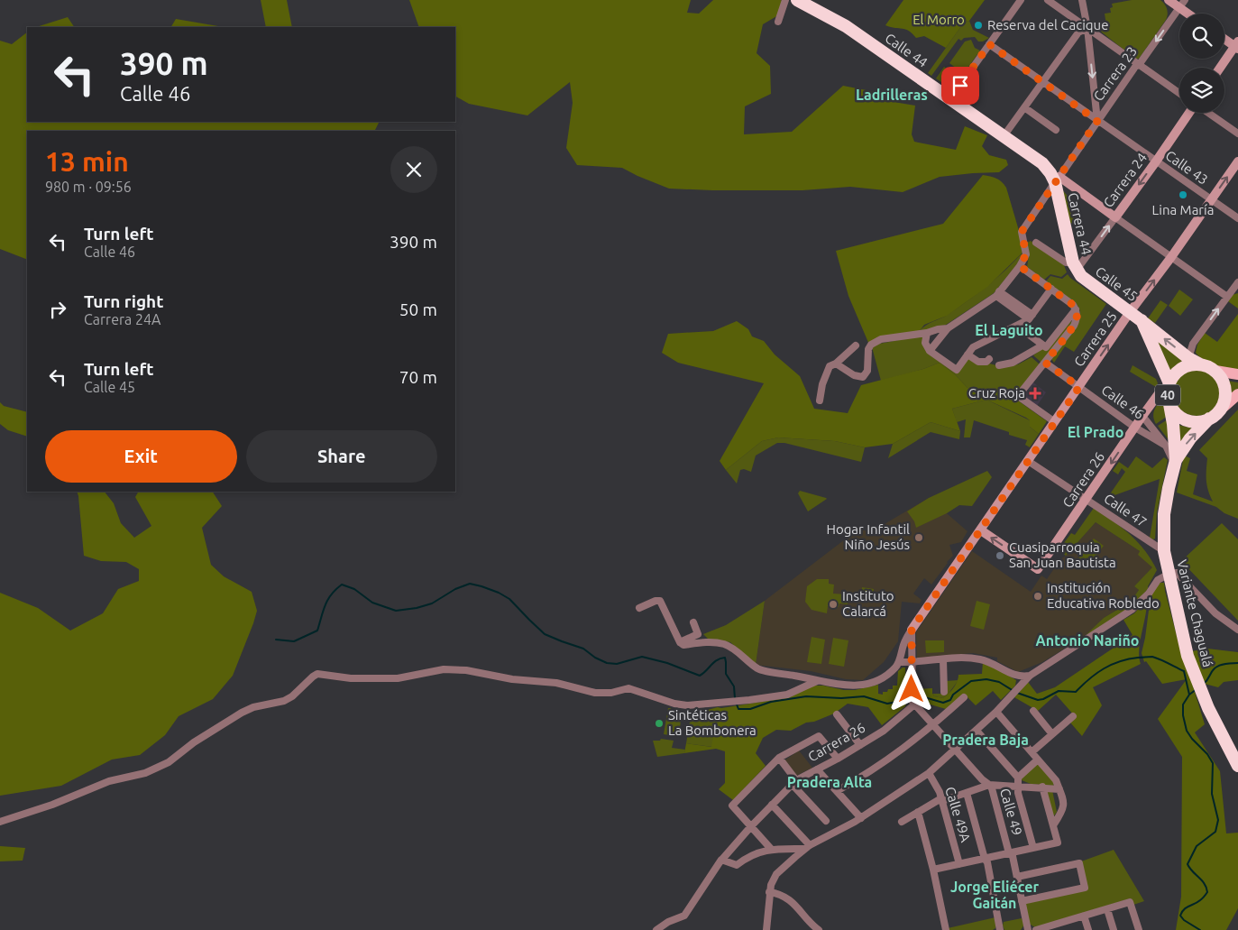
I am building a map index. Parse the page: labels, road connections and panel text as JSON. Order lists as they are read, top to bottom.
{
  "streets": {
    "highway": [
      "Calle 44",
      "Carrera 44",
      "Calle 45",
      "40",
      "Variante Chagualá"
    ],
    "street": [
      "Carrera 23",
      "Calle 43",
      "Carrera 24",
      "Carrera 25",
      "Calle 46",
      "Carrera 26",
      "Calle 47",
      "Calle 49",
      "Calle 49A"
    ]
  },
  "crossings": [
    ["Calle 44", "Carrera 23"],
    ["Calle 44", "Carrera 24"],
    ["Calle 44", "Carrera 44"],
    ["Calle 44", "Carrera 25"],
    ["Carrera 23", "Calle 43"],
    ["Carrera 23", "Carrera 44"],
    ["Calle 43", "Carrera 24"],
    ["Calle 43", "Carrera 25"],
    ["Carrera 24", "Carrera 44"],
    ["Carrera 24", "Calle 45"],
    ["Carrera 44", "Calle 45"],
    ["Calle 45", "Carrera 25"],
    ["Calle 45", "40"],
    ["Calle 45", "Carrera 26"],
    ["Calle 45", "Variante Chagualá"],
    ["Carrera 25", "Calle 46"],
    ["Carrera 25", "Carrera 26"],
    ["Carrera 25", "Calle 47"],
    ["40", "Carrera 26"],
    ["40", "Variante Chagualá"],
    ["Calle 46", "Carrera 26"],
    ["Calle 46", "Variante Chagualá"],
    ["Carrera 26", "Calle 47"],
    ["Carrera 26", "Variante Chagualá"],
    ["Carrera 26", "Calle 49"],
    ["Calle 47", "Variante Chagualá"]
  ],
  "districts": [
    "Ladrilleras",
    "El Laguito",
    "El Prado",
    "Antonio Nariño",
    "Pradera Baja",
    "Pradera Alta",
    "Jorge Eliécer Gaitán"
  ],
  "parks": ["El Morro"],
  "places": {
    "other": [
      "Reserva del Cacique",
      "Lina María",
      "Hogar Infantil Niño Jesús",
      "Cuasiparroquia San Juan Bautista",
      "Institución Educativa Robledo",
      "Instituto Calarcá",
      "Sintéticas La Bombonera"
    ],
    "health": ["Cruz Roja"]
  },
  "page": {
    "turn": ["390 m", "Calle 46"],
    "heading": ["13 min", "980 m · 09:56"],
    "list": [
      {
        "name": "Turn left",
        "note": "Calle 46",
        "value": "390 m"
      },
      {
        "name": "Turn right",
        "note": "Carrera 24A",
        "value": "50 m"
      },
      {
        "name": "Turn left",
        "note": "Calle 45",
        "value": "70 m"
      }
    ],
    "buttons": ["Exit", "Share"]
  }
}
